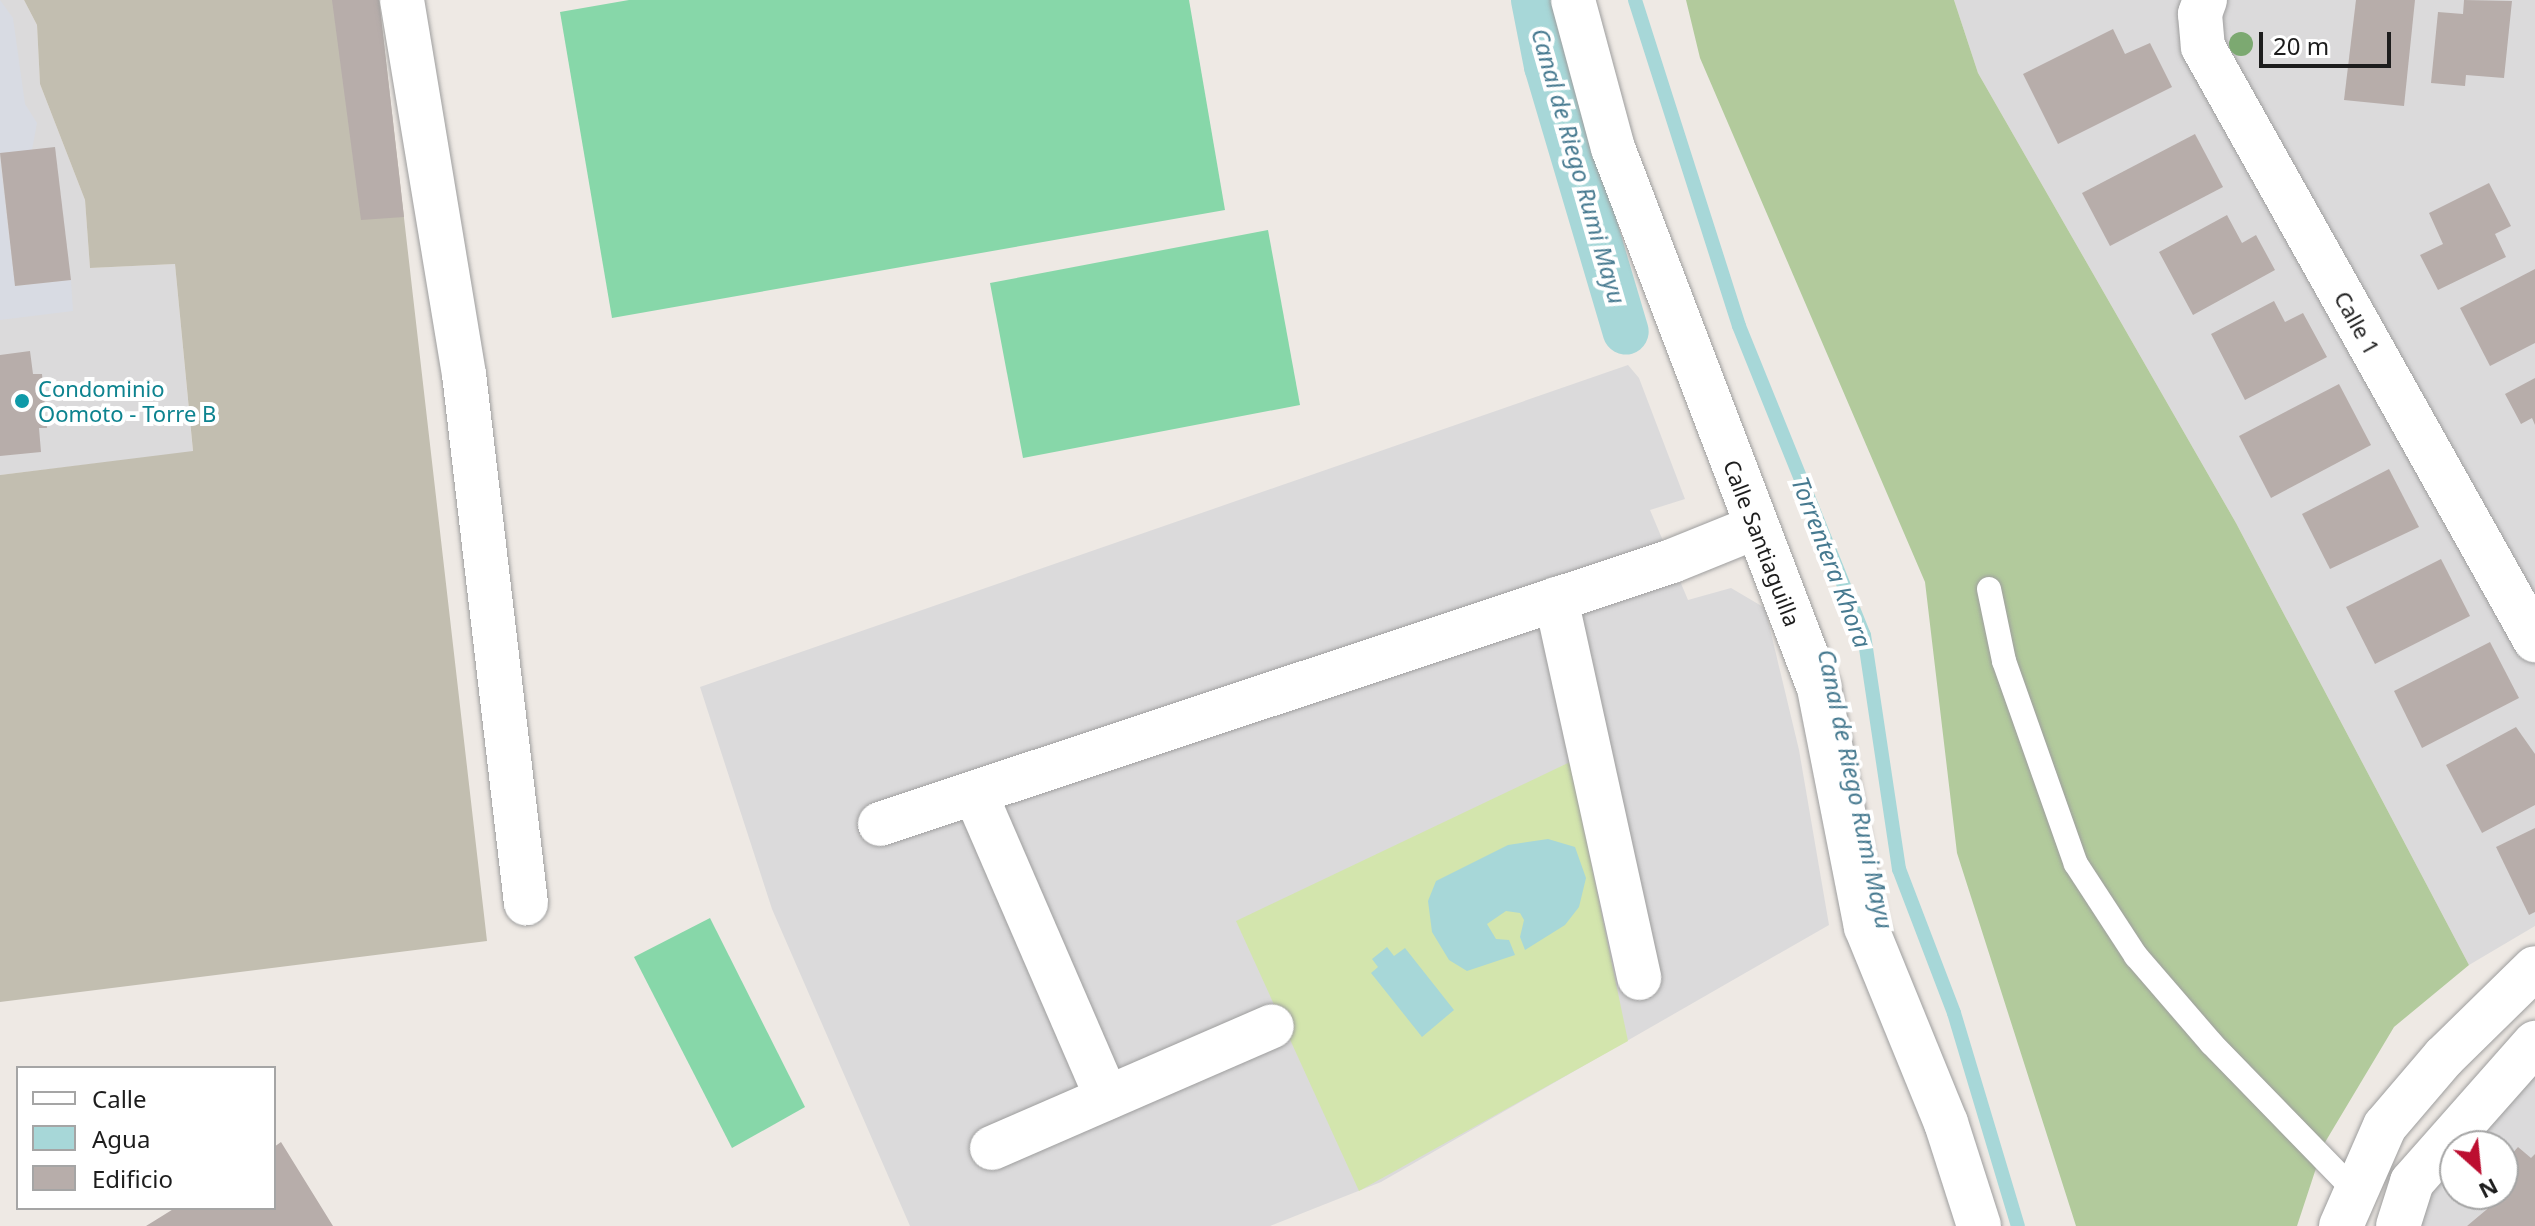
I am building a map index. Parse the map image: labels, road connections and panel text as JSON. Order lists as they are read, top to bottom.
{
  "streets": {
    "street": ["Calle 1", "Calle Santiaguilla"]
  },
  "water": ["Canal de Riego Rumi Mayu", "Torrentera Khora"],
  "places": ["Condominio Oomoto - Torre B"],
  "legend": ["Calle", "Agua", "Edificio"],
  "scale_bar": "20 m",
  "north": "bottom right"
}
